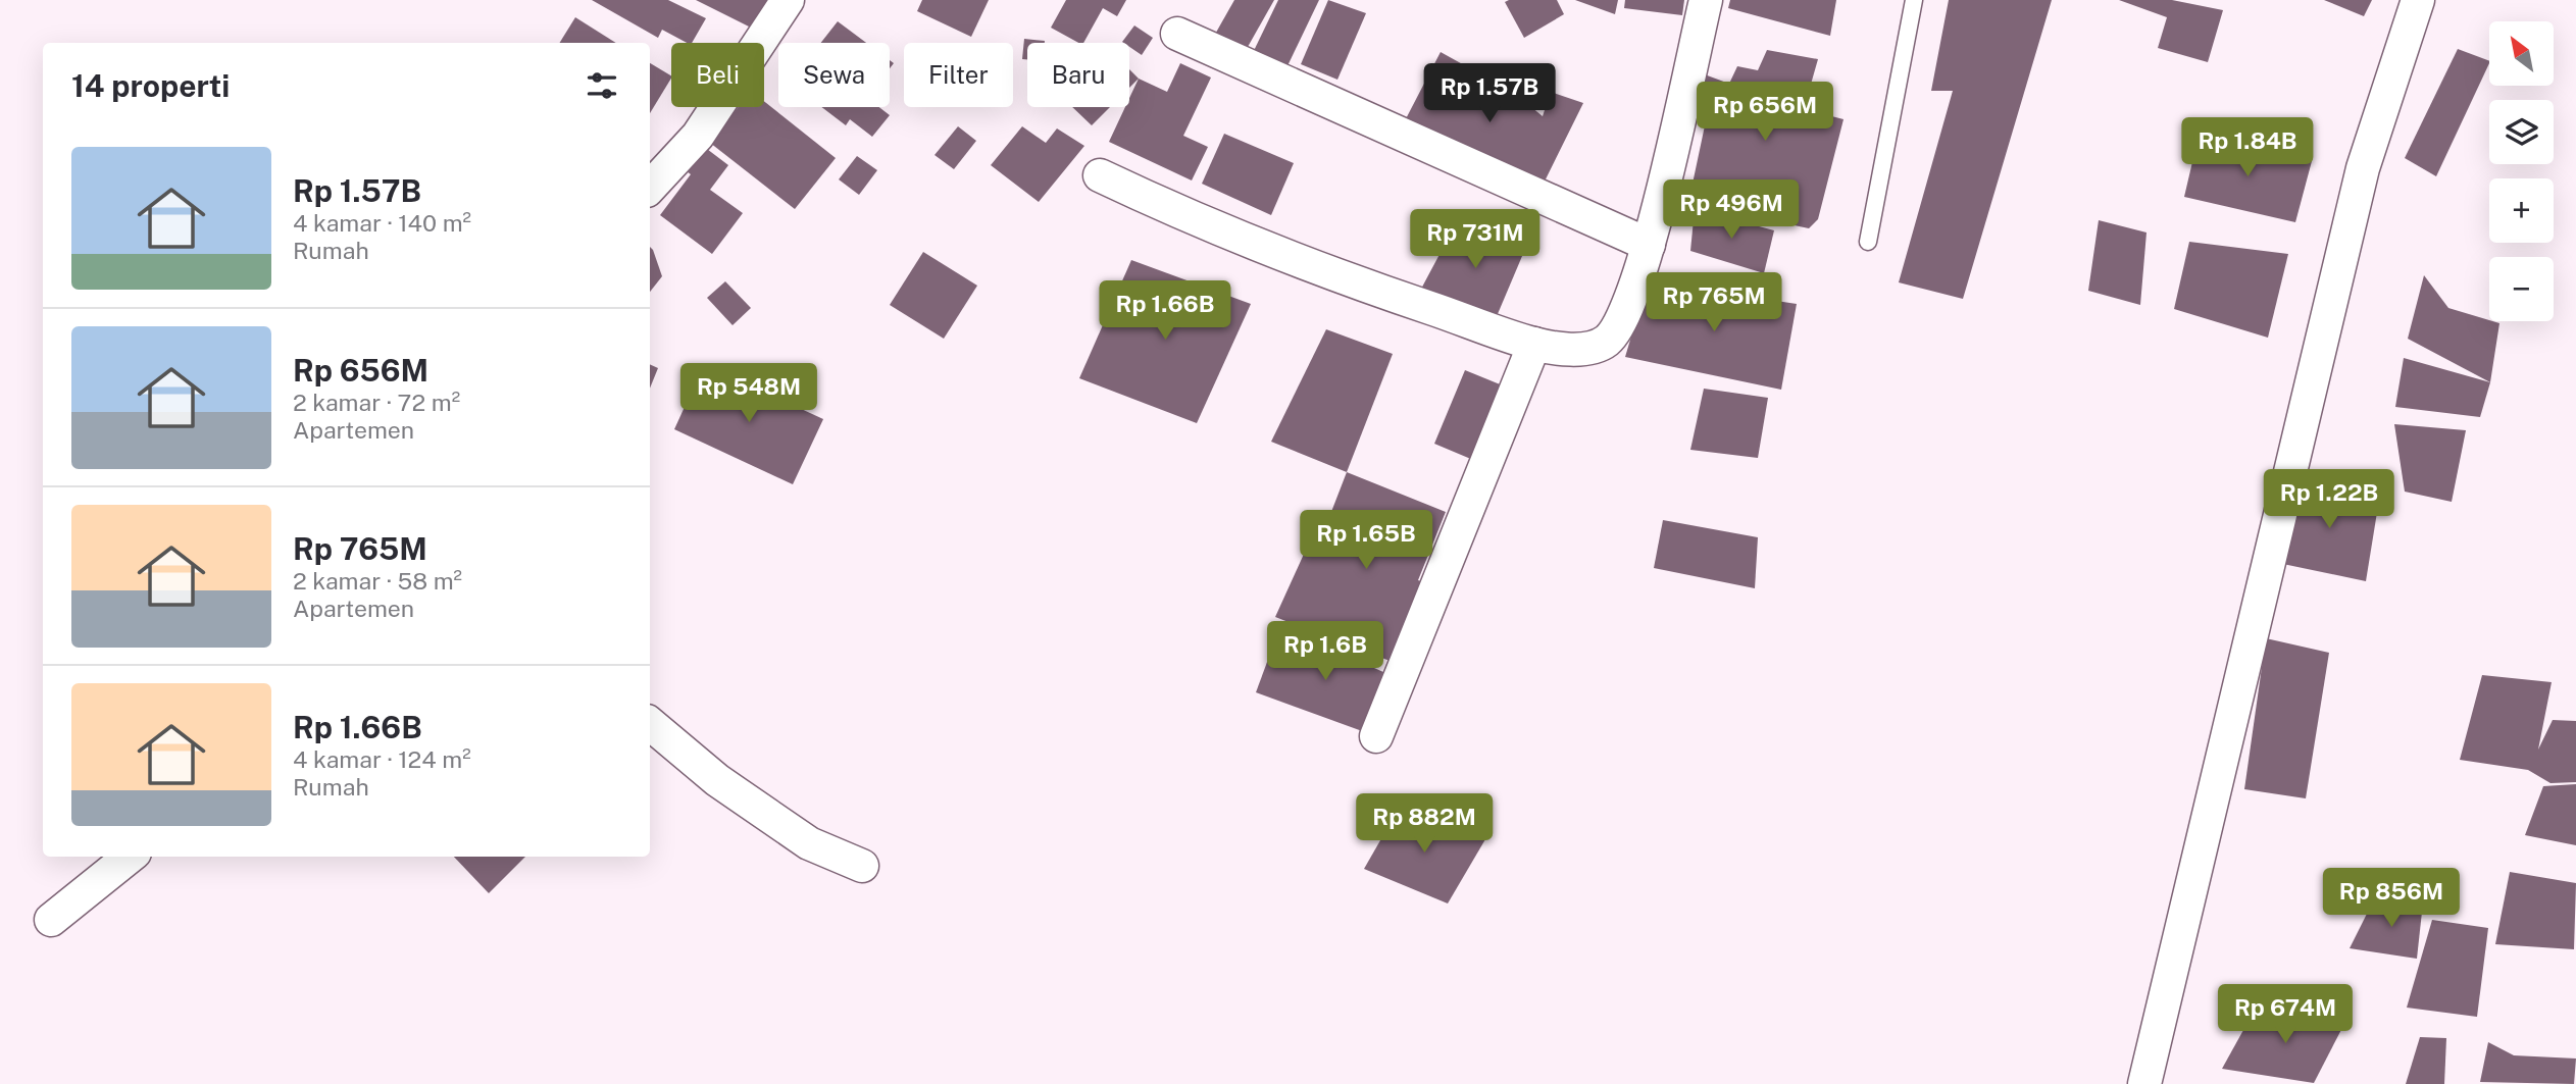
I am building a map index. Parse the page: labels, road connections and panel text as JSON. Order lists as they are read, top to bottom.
{
  "north": "top left",
  "page": {
    "map_buttons": ["+", "−"],
    "chip": [
      "Beli",
      "Sewa",
      "Filter",
      "Baru"
    ],
    "heading": "14 properti",
    "price": [
      "Rp 1.57B",
      "Rp 656M",
      "Rp 1.84B",
      "Rp 496M",
      "Rp 731M",
      "Rp 765M",
      "Rp 1.66B",
      "Rp 548M",
      "Rp 1.22B",
      "Rp 1.65B",
      "Rp 1.6B",
      "Rp 882M",
      "Rp 856M",
      "Rp 674M"
    ],
    "list": [
      {
        "name": "Rp 1.57B",
        "note": "4 kamar · 140 m² · Rumah"
      },
      {
        "name": "Rp 656M",
        "note": "2 kamar · 72 m² · Apartemen"
      },
      {
        "name": "Rp 765M",
        "note": "2 kamar · 58 m² · Apartemen"
      },
      {
        "name": "Rp 1.66B",
        "note": "4 kamar · 124 m² · Rumah"
      }
    ]
  }
}
